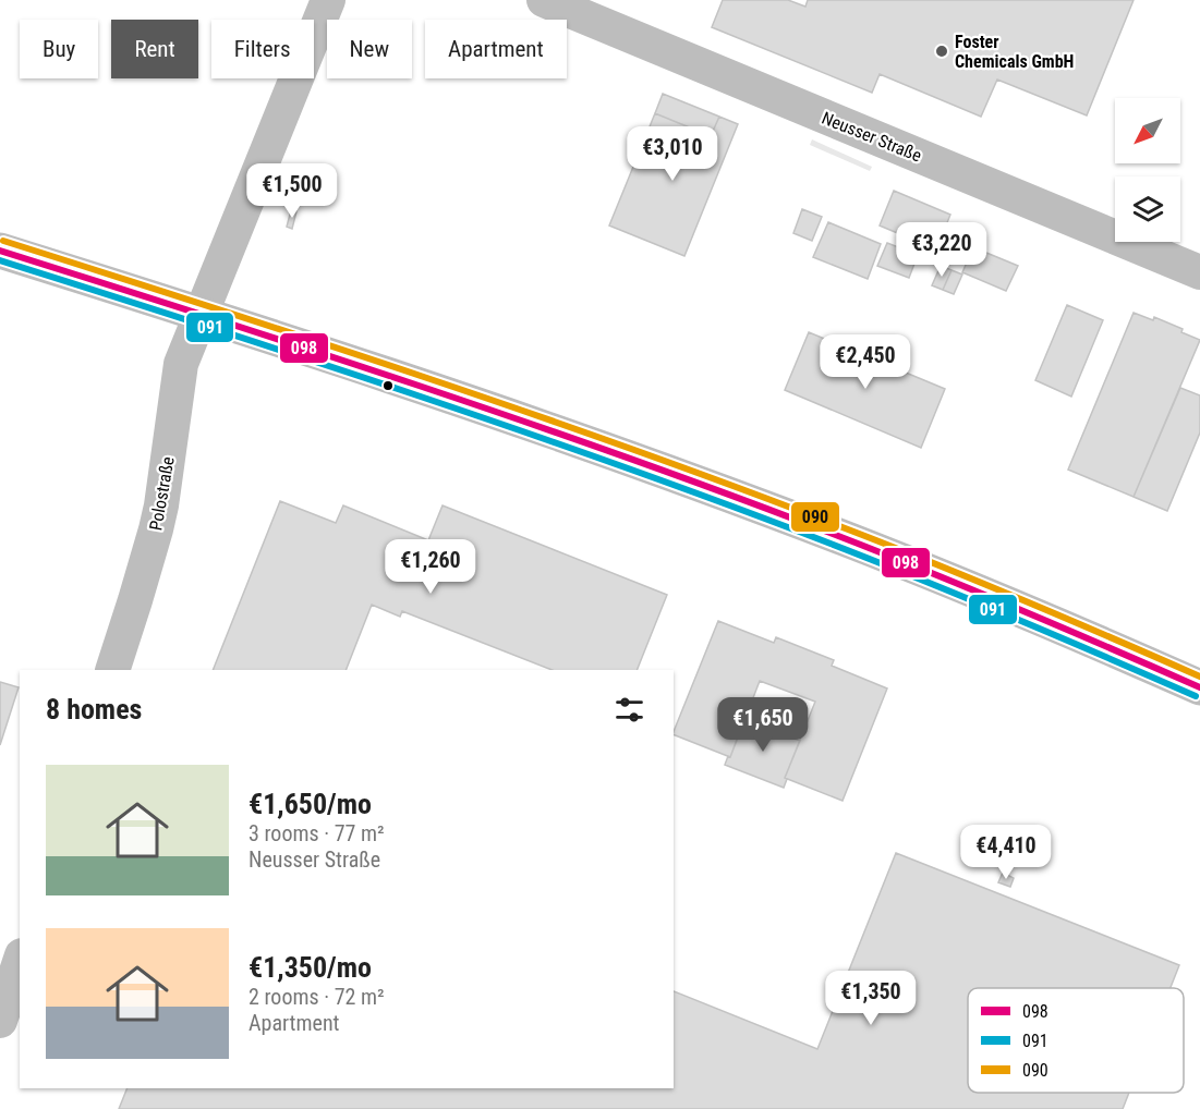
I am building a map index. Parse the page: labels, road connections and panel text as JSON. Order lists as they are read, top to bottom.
{
  "streets": {
    "street": ["Neusser Straße", "Polostraße"]
  },
  "places": ["Foster Chemicals GmbH"],
  "lines": ["transit line 090", "transit line 098", "transit line 091"],
  "legend": ["098", "091", "090"],
  "north": "bottom left",
  "page": {
    "chip": [
      "Buy",
      "Rent",
      "Filters",
      "New",
      "Apartment"
    ],
    "price": [
      "€3,010",
      "€1,500",
      "€3,220",
      "€2,450",
      "€1,260",
      "€1,650",
      "€4,410",
      "€1,350"
    ],
    "heading": "8 homes",
    "list": [
      {
        "name": "€1,650/mo",
        "note": "3 rooms · 77 m² · Neusser Straße"
      },
      {
        "name": "€1,350/mo",
        "note": "2 rooms · 72 m² · Apartment"
      }
    ]
  }
}
